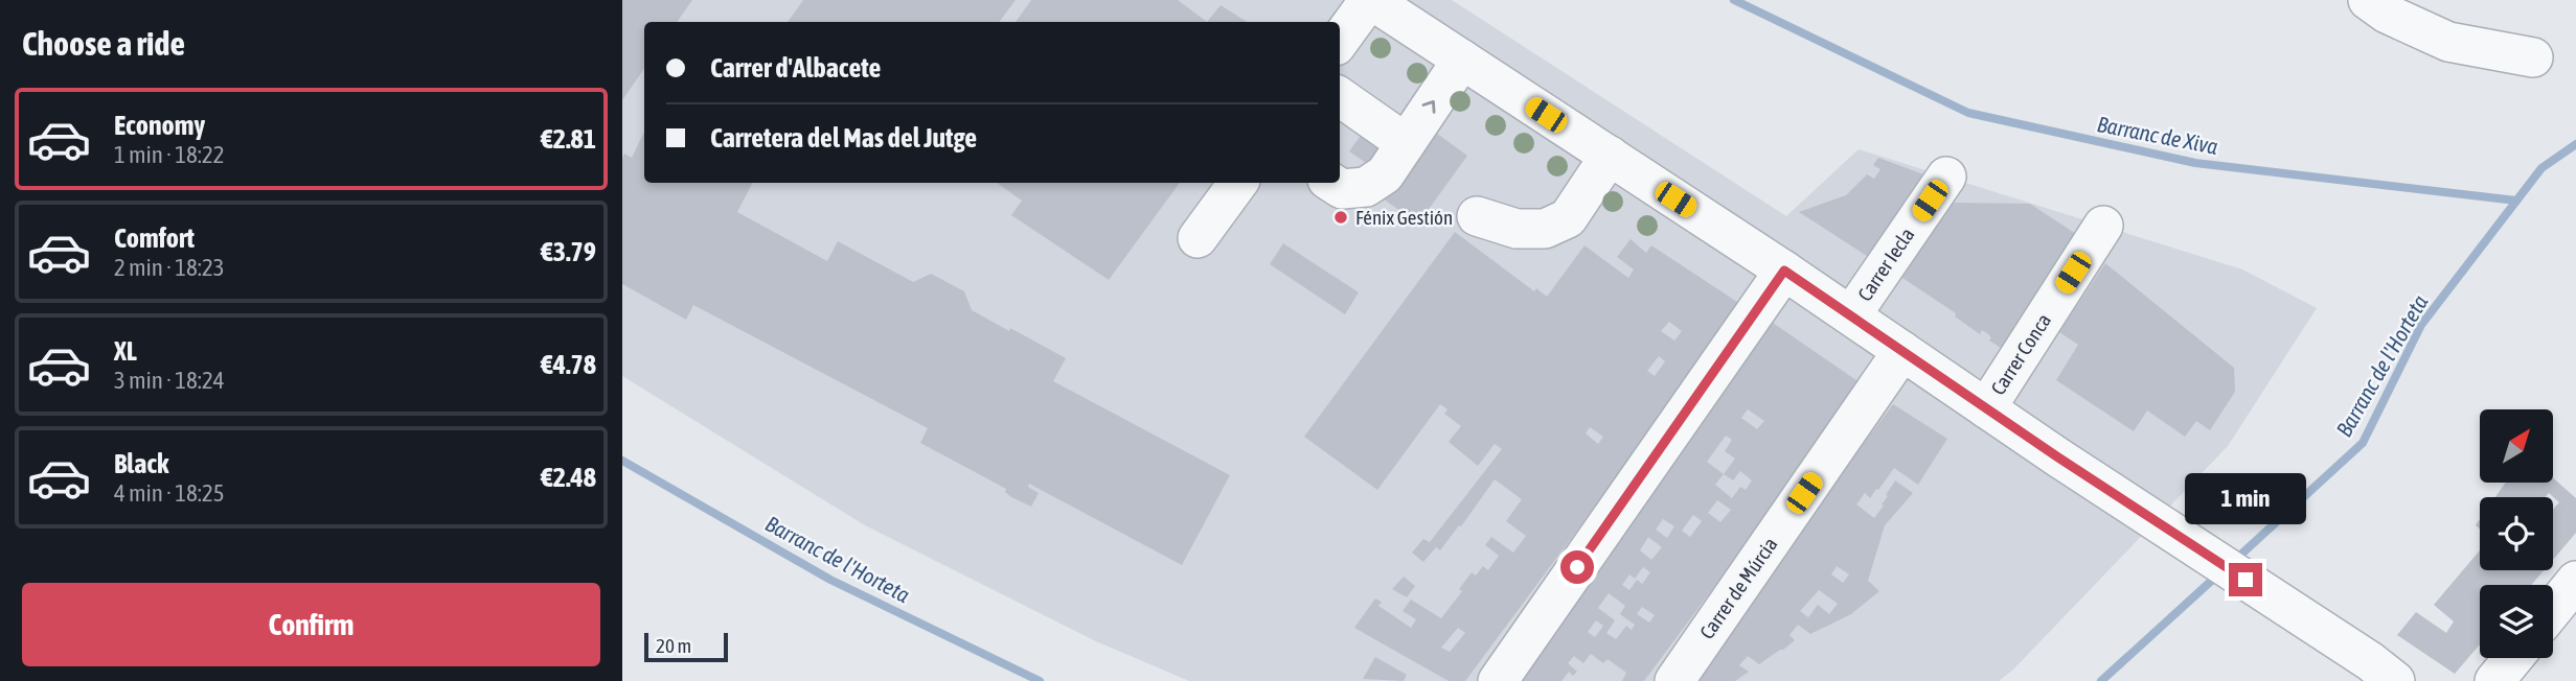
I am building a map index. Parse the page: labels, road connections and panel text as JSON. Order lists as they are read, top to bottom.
{
  "streets": {
    "street": ["Carrer Iecla", "Carrer Conca", "Carrer de Múrcia"]
  },
  "water": ["Barranc de Xiva", "Barranc de l'Horteta"],
  "places": ["Fénix Gestión"],
  "scale_bar": "20 m",
  "north": "top right",
  "page": {
    "heading": "Choose a ride",
    "banner": ["Carrer d'Albacete", "Carretera del Mas del Jutge"],
    "list": [
      {
        "name": "Economy",
        "note": "1 min · 18:22",
        "value": "€2.81"
      },
      {
        "name": "Comfort",
        "note": "2 min · 18:23",
        "value": "€3.79"
      },
      {
        "name": "XL",
        "note": "3 min · 18:24",
        "value": "€4.78"
      },
      {
        "name": "Black",
        "note": "4 min · 18:25",
        "value": "€2.48"
      }
    ],
    "bubble": "1 min",
    "buttons": "Confirm",
    "scale": "20 m"
  }
}
